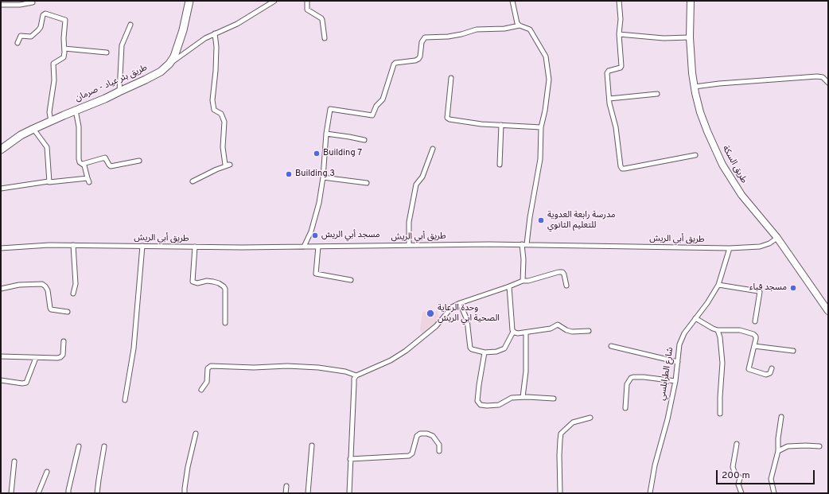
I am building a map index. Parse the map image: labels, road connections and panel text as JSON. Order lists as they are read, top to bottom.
{
  "streets": {
    "highway": ["طريق بئر عياد - صرمان"],
    "main road": ["طريق السكة"],
    "street": ["طريق أبي الريش", "شارع الطرابلسي"]
  },
  "crossings": [
    ["طريق السكة", "طريق أبي الريش"],
    ["طريق أبي الريش", "شارع الطرابلسي"]
  ],
  "places": [
    "Building 7",
    "Building 3",
    "مدرسة رابعة العدوية للتعليم الثانوي",
    "مسجد أبي الريش",
    "مسجد قباء",
    "وحدة الرعاية الصحية ابي الريش"
  ],
  "scale_bar": "200 m"
}
